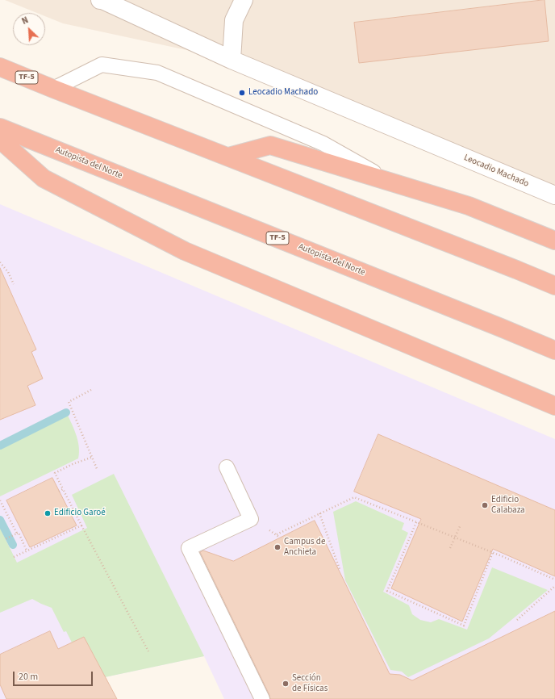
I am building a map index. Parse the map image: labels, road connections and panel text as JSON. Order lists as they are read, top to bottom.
{
  "streets": {
    "highway": ["TF-5", "Autopista del Norte"],
    "street": ["Leocadio Machado"]
  },
  "places": [
    "Leocadio Machado",
    "Edificio Calabaza",
    "Edificio Garoé",
    "Campus de Anchieta",
    "Sección de Físicas"
  ],
  "scale_bar": "20 m",
  "north": "top left"
}
